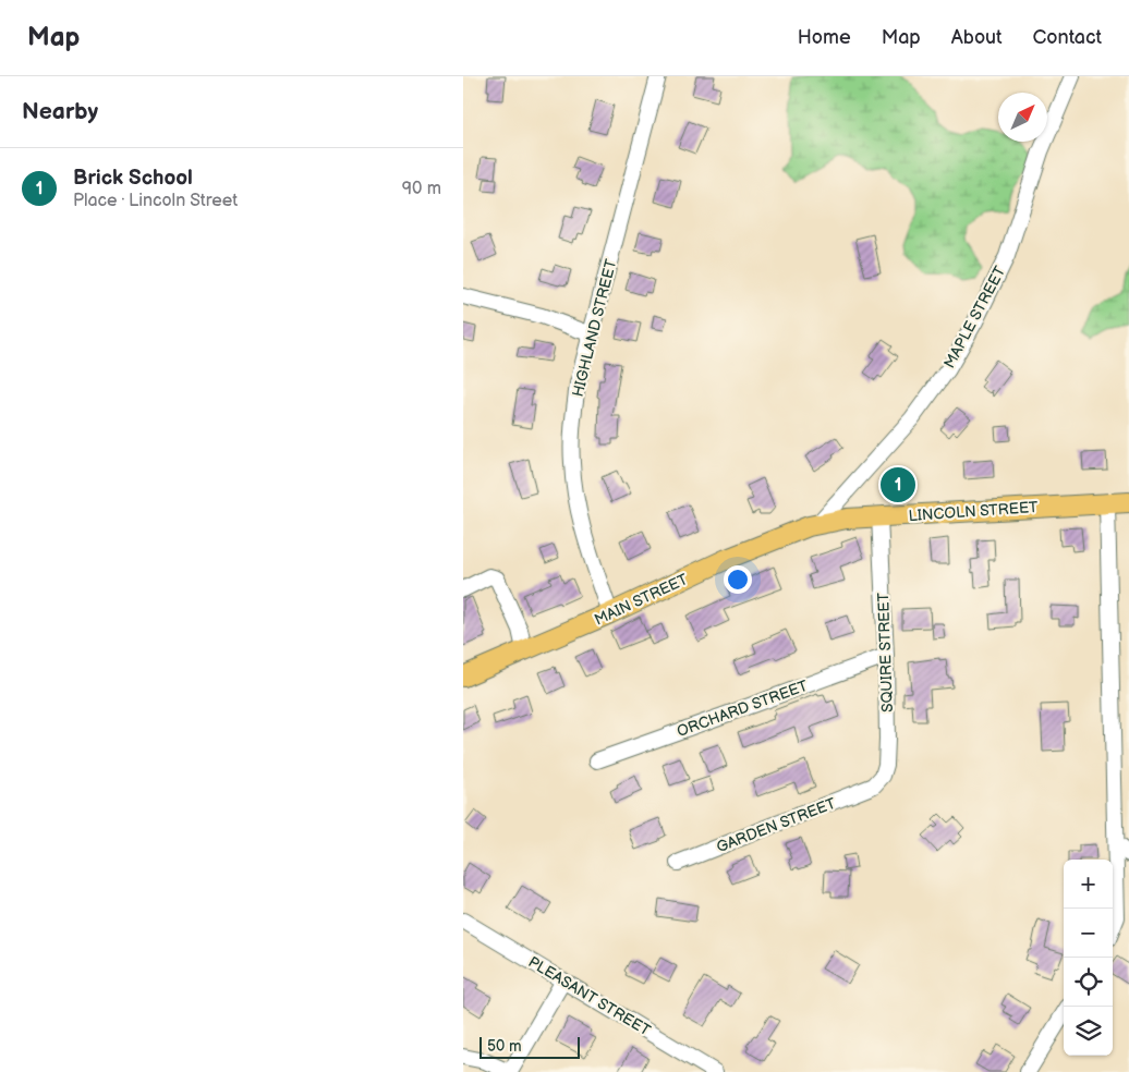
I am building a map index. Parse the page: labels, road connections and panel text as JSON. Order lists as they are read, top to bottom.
{
  "streets": {
    "main road": ["LINCOLN STREET", "MAIN STREET"],
    "street": [
      "MAPLE STREET",
      "HIGHLAND STREET",
      "SQUIRE STREET",
      "ORCHARD STREET",
      "GARDEN STREET",
      "PLEASANT STREET"
    ]
  },
  "crossings": [
    ["MAPLE STREET", "LINCOLN STREET"],
    ["MAPLE STREET", "MAIN STREET"],
    ["HIGHLAND STREET", "MAIN STREET"],
    ["LINCOLN STREET", "MAIN STREET"],
    ["LINCOLN STREET", "SQUIRE STREET"],
    ["SQUIRE STREET", "ORCHARD STREET"],
    ["SQUIRE STREET", "GARDEN STREET"]
  ],
  "scale_bar": "50 m",
  "north": "top right",
  "page": {
    "header": "Map",
    "nav": [
      "Home",
      "Map",
      "About",
      "Contact"
    ],
    "heading": "Nearby",
    "list": [
      {
        "mark": "1",
        "name": "Brick School",
        "note": "Place · Lincoln Street",
        "value": "90 m"
      }
    ],
    "pins": "1",
    "map_buttons": ["+", "−"],
    "scale": "50 m"
  }
}
